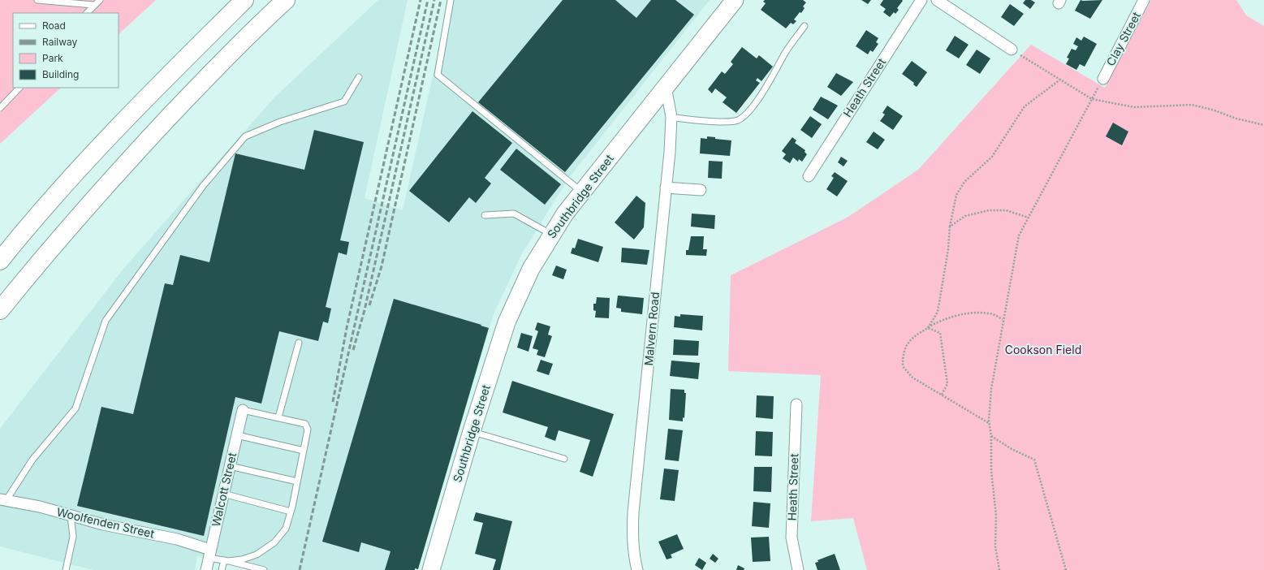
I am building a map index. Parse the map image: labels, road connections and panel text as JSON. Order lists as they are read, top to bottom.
{
  "streets": {
    "main road": ["Southbridge Street"],
    "street": [
      "Clay Street",
      "Heath Street",
      "Malvern Road",
      "Walcott Street",
      "Woolfenden Street"
    ]
  },
  "crossings": [
    ["Southbridge Street", "Malvern Road"],
    ["Walcott Street", "Woolfenden Street"]
  ],
  "parks": ["Cookson Field"],
  "legend": [
    "Road",
    "Railway",
    "Park",
    "Building"
  ]
}
